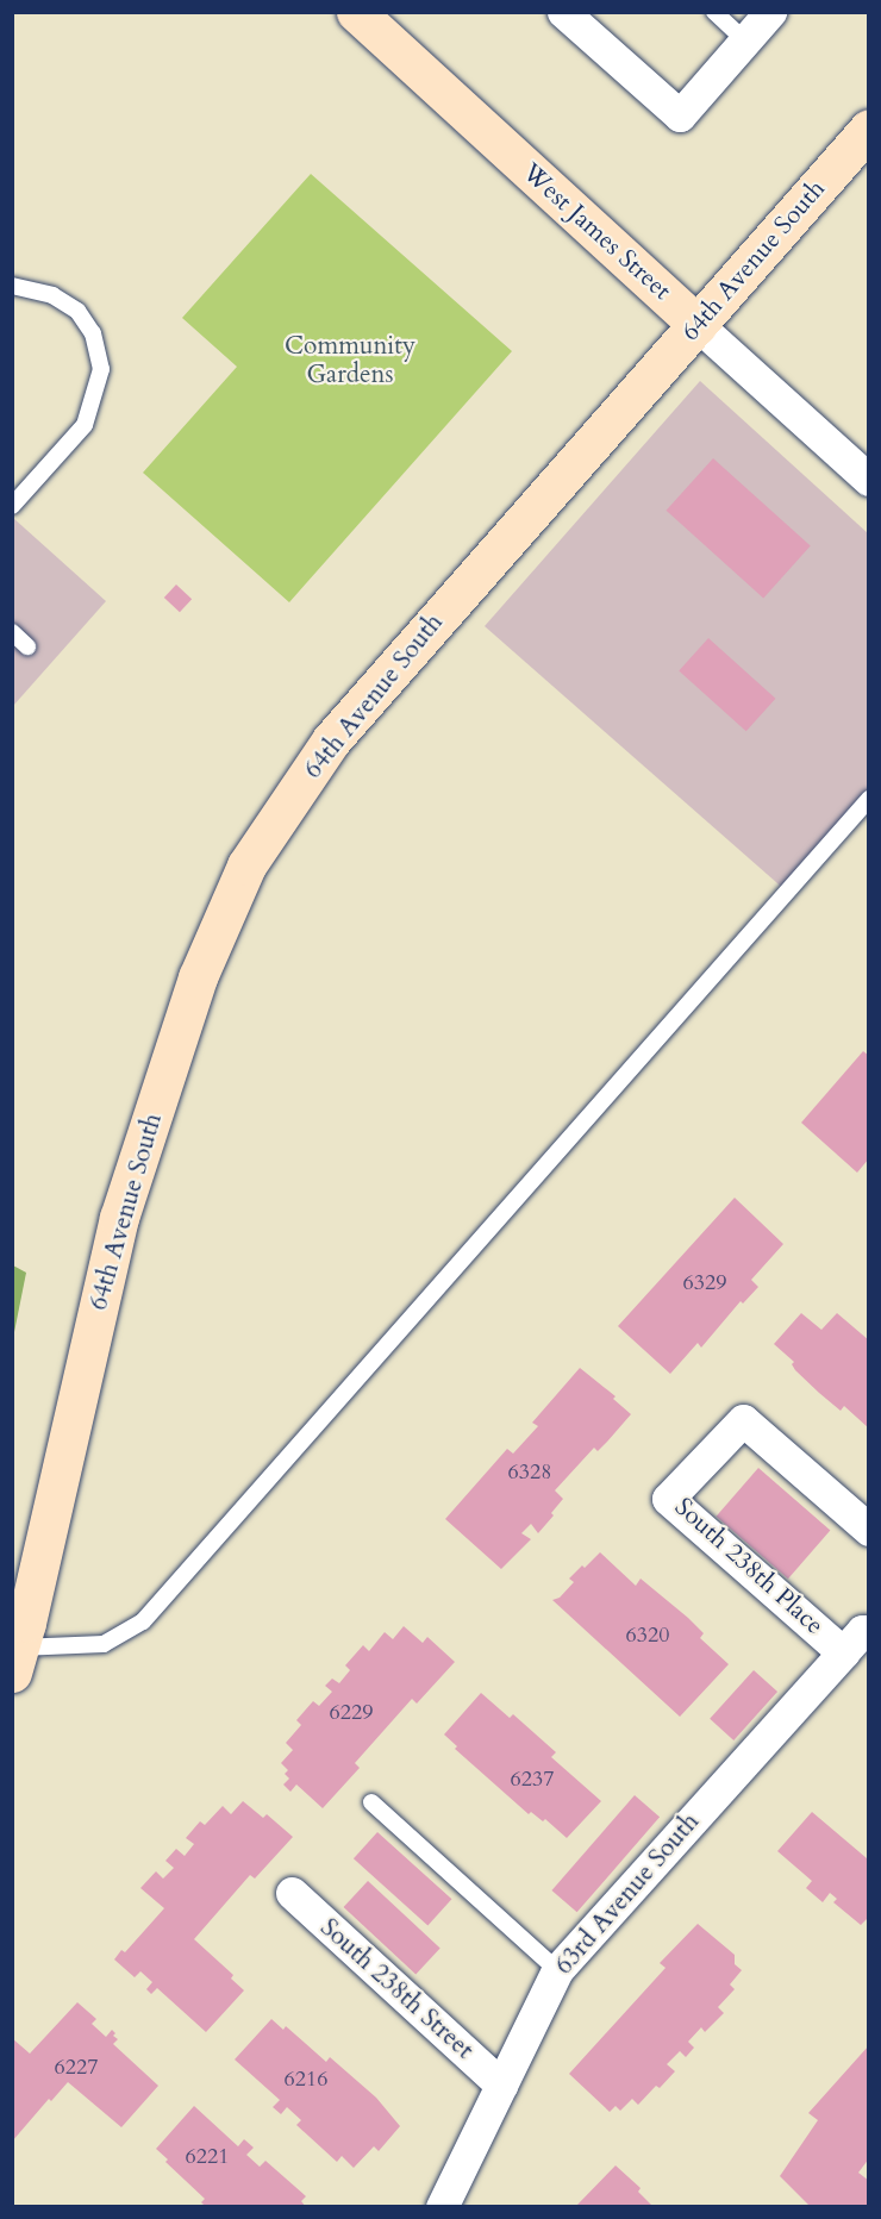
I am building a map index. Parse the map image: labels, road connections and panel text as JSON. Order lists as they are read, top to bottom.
{
  "streets": {
    "street": [
      "West James Street",
      "64th Avenue South",
      "South 238th Place",
      "63rd Avenue South",
      "South 238th Street"
    ]
  },
  "crossings": [
    ["West James Street", "64th Avenue South"],
    ["South 238th Place", "63rd Avenue South"],
    ["63rd Avenue South", "South 238th Street"]
  ],
  "parks": ["Community Gardens"],
  "house_numbers": [
    "6329",
    "6328",
    "6320",
    "6229",
    "6237",
    "6227",
    "6216",
    "6221"
  ]
}
